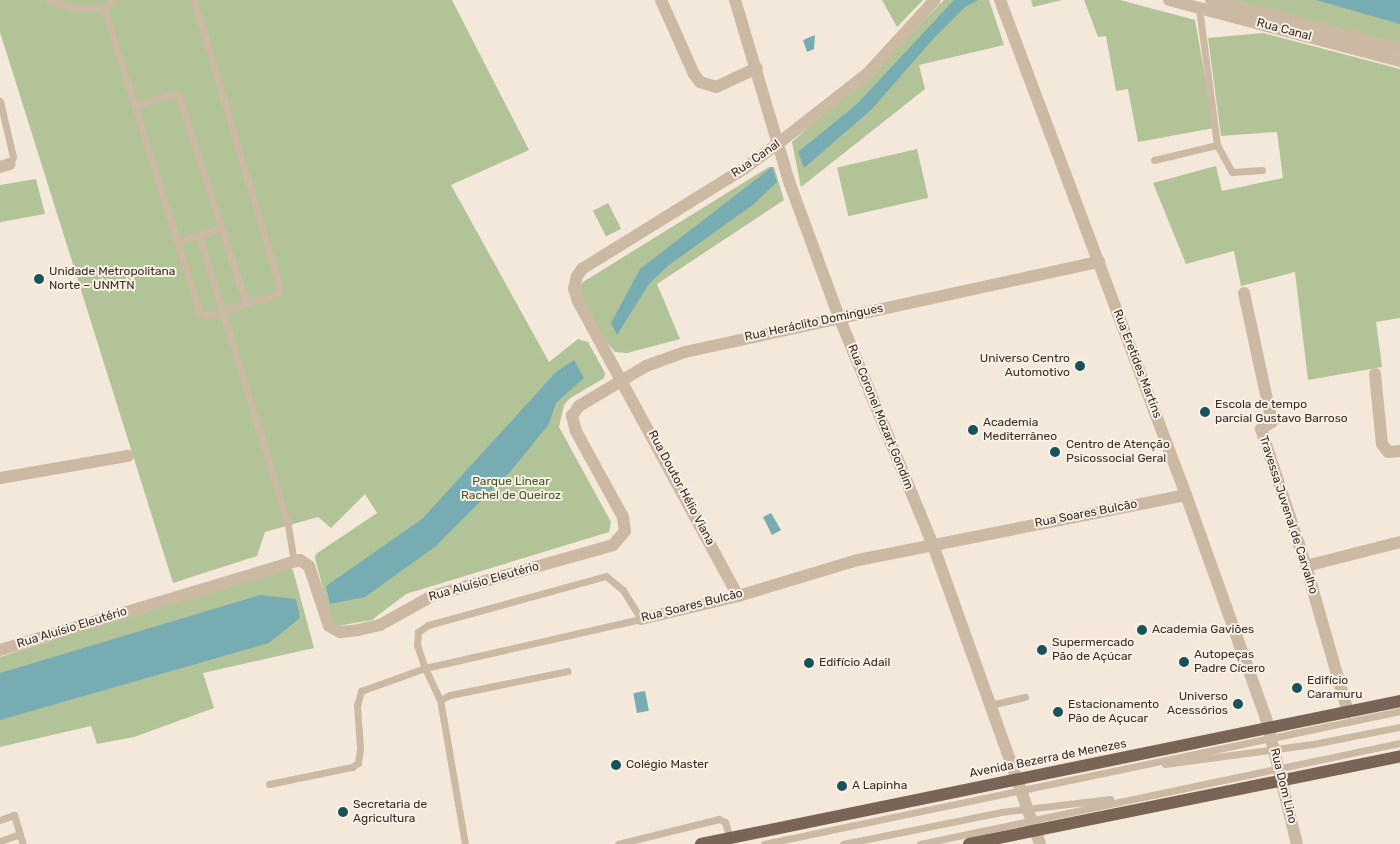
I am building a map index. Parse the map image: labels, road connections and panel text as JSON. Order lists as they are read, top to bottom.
{
  "streets": {
    "main road": ["Avenida Bezerra de Menezes"],
    "street": [
      "Rua Canal",
      "Rua Heráclito Domingues",
      "Rua Eretides Martins",
      "Rua Coronel Mozart Gondim",
      "Rua Doutor Hélio Viana",
      "Rua Soares Bulcão",
      "Travessa Juvenal de Carvalho",
      "Rua Aluísio Eleutério",
      "Rua Dom Lino"
    ]
  },
  "crossings": [
    ["Rua Canal", "Rua Heráclito Domingues"],
    ["Rua Canal", "Rua Coronel Mozart Gondim"],
    ["Rua Canal", "Rua Doutor Hélio Viana"],
    ["Rua Canal", "Rua Aluísio Eleutério"],
    ["Rua Heráclito Domingues", "Rua Eretides Martins"],
    ["Rua Heráclito Domingues", "Rua Coronel Mozart Gondim"],
    ["Rua Heráclito Domingues", "Rua Doutor Hélio Viana"],
    ["Rua Heráclito Domingues", "Rua Aluísio Eleutério"],
    ["Rua Eretides Martins", "Rua Soares Bulcão"],
    ["Rua Eretides Martins", "Avenida Bezerra de Menezes"],
    ["Rua Eretides Martins", "Rua Dom Lino"],
    ["Rua Coronel Mozart Gondim", "Rua Soares Bulcão"],
    ["Rua Coronel Mozart Gondim", "Avenida Bezerra de Menezes"],
    ["Rua Doutor Hélio Viana", "Rua Soares Bulcão"],
    ["Rua Doutor Hélio Viana", "Rua Aluísio Eleutério"],
    ["Travessa Juvenal de Carvalho", "Avenida Bezerra de Menezes"],
    ["Avenida Bezerra de Menezes", "Rua Dom Lino"]
  ],
  "parks": ["Parque Linear Rachel de Queiroz"],
  "places": [
    "Unidade Metropolitana Norte – UNMTN",
    "Universo Centro Automotivo",
    "Escola de tempo parcial Gustavo Barroso",
    "Academia Mediterrâneo",
    "Centro de Atenção Psicossocial Geral",
    "Academia Gaviões",
    "Supermercado Pão de Açúcar",
    "Autopeças Padre Cícero",
    "Edifício Adail",
    "Edifício Caramuru",
    "Universo Acessórios",
    "Estacionamento Pão de Açucar",
    "Colégio Master",
    "A Lapinha",
    "Secretaria de Agricultura"
  ]
}
